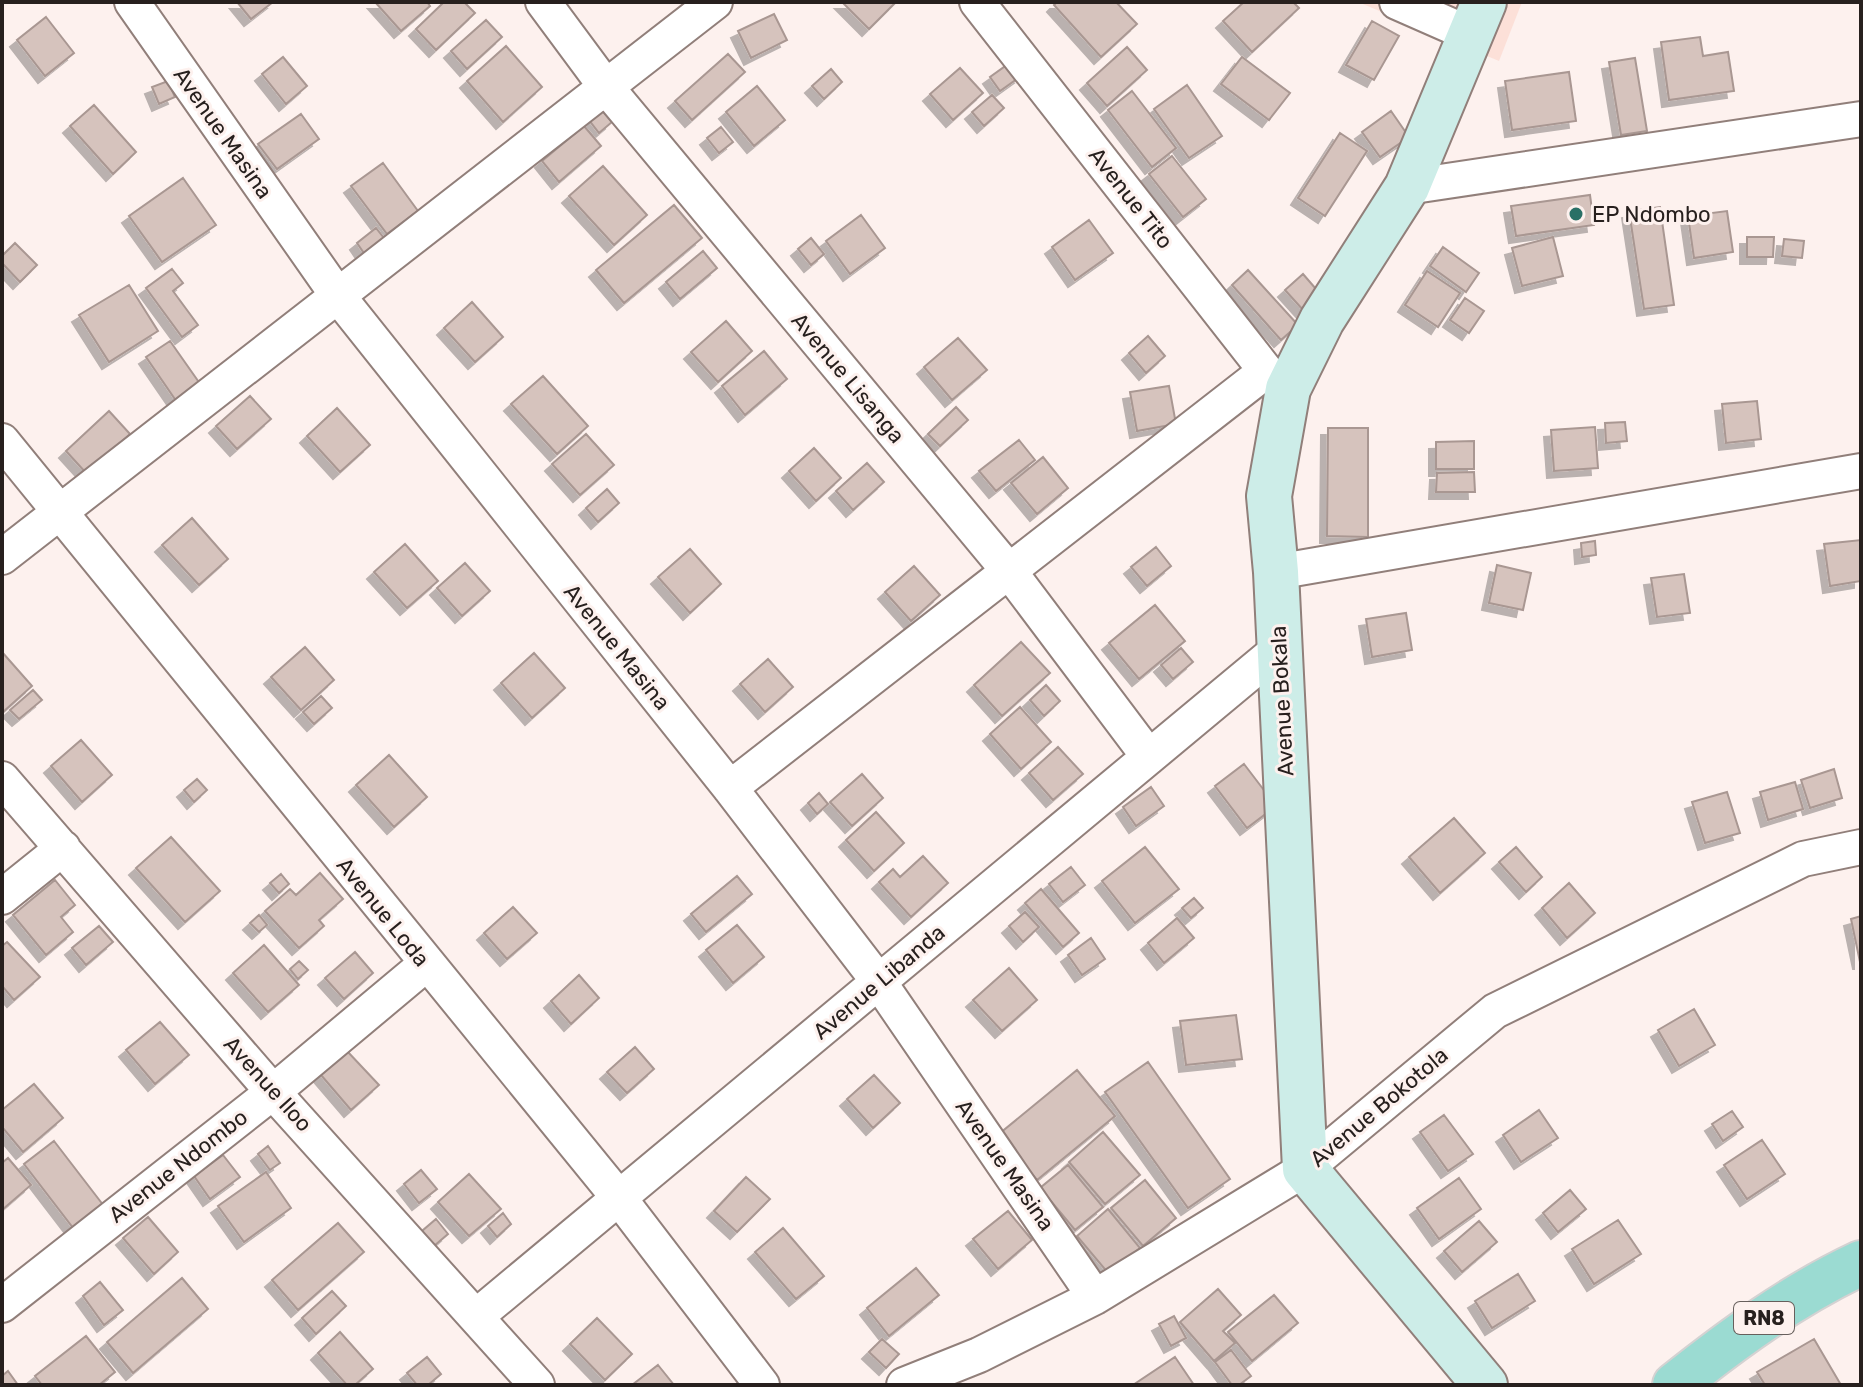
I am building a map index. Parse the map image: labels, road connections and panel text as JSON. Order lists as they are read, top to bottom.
{
  "streets": {
    "main road": ["RN8"],
    "street": [
      "Avenue Masina",
      "Avenue Tito",
      "Avenue Lisanga",
      "Avenue Bokala",
      "Avenue Loda",
      "Avenue Libanda",
      "Avenue Iloo",
      "Avenue Bokotola",
      "Avenue Ndombo"
    ]
  },
  "crossings": [
    ["Avenue Masina", "Avenue Libanda"],
    ["Avenue Masina", "Avenue Bokotola"],
    ["Avenue Tito", "Avenue Bokala"],
    ["Avenue Lisanga", "Avenue Libanda"],
    ["Avenue Bokala", "Avenue Libanda"],
    ["Avenue Bokala", "Avenue Bokotola"],
    ["Avenue Loda", "Avenue Libanda"],
    ["Avenue Loda", "Avenue Ndombo"],
    ["Avenue Libanda", "Avenue Iloo"],
    ["Avenue Iloo", "Avenue Ndombo"]
  ],
  "places": ["EP Ndombo"]
}
